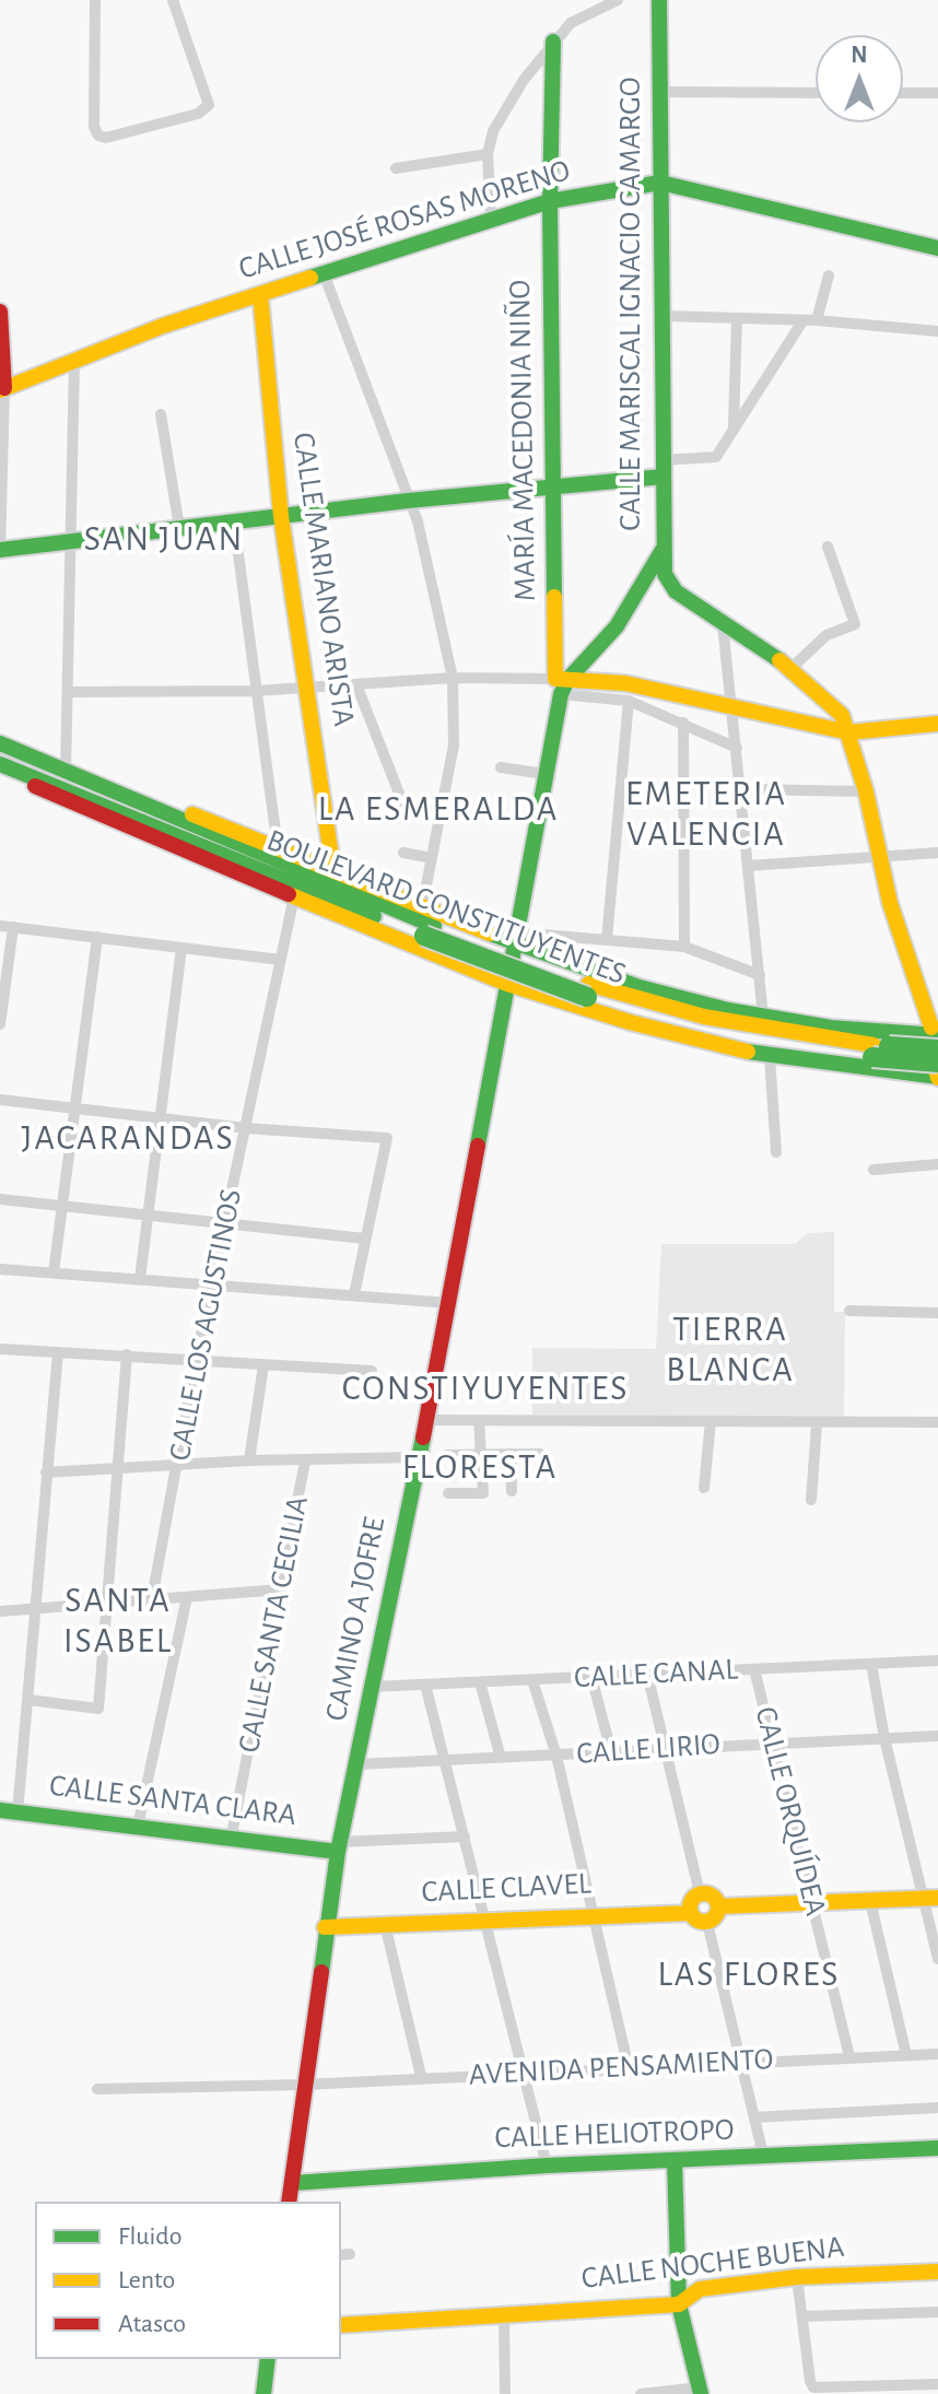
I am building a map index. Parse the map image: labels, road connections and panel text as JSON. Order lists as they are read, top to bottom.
{
  "streets": {
    "main road": [
      "CALLE JOSÉ ROSAS MORENO",
      "CALLE MARISCAL IGNACIO CAMARGO",
      "MARÍA MACEDONIA NIÑO",
      "CALLE MARIANO ARISTA",
      "BOULEVARD CONSTITUYENTES",
      "CAMINO A JOFRE",
      "CALLE SANTA CLARA",
      "CALLE CLAVEL",
      "CALLE HELIOTROPO",
      "CALLE NOCHE BUENA"
    ],
    "street": [
      "CALLE LOS AGUSTINOS",
      "CALLE SANTA CECILIA",
      "CALLE CANAL",
      "CALLE LIRIO",
      "CALLE ORQUÍDEA",
      "AVENIDA PENSAMIENTO"
    ]
  },
  "crossings": [
    ["CALLE JOSÉ ROSAS MORENO", "CALLE MARISCAL IGNACIO CAMARGO"],
    ["CALLE JOSÉ ROSAS MORENO", "MARÍA MACEDONIA NIÑO"],
    ["CALLE JOSÉ ROSAS MORENO", "CALLE MARIANO ARISTA"],
    ["CALLE MARISCAL IGNACIO CAMARGO", "MARÍA MACEDONIA NIÑO"],
    ["MARÍA MACEDONIA NIÑO", "CAMINO A JOFRE"],
    ["BOULEVARD CONSTITUYENTES", "CALLE LOS AGUSTINOS"],
    ["CAMINO A JOFRE", "CALLE CANAL"],
    ["CAMINO A JOFRE", "CALLE LIRIO"],
    ["CAMINO A JOFRE", "CALLE SANTA CLARA"],
    ["CAMINO A JOFRE", "CALLE CLAVEL"],
    ["CAMINO A JOFRE", "AVENIDA PENSAMIENTO"],
    ["CAMINO A JOFRE", "CALLE HELIOTROPO"],
    ["CALLE SANTA CECILIA", "CALLE SANTA CLARA"],
    ["CALLE CANAL", "CALLE ORQUÍDEA"],
    ["CALLE LIRIO", "CALLE ORQUÍDEA"],
    ["CALLE ORQUÍDEA", "CALLE CLAVEL"],
    ["CALLE ORQUÍDEA", "AVENIDA PENSAMIENTO"]
  ],
  "districts": [
    "SAN JUAN",
    "EMETERIA VALENCIA",
    "LA ESMERALDA",
    "JACARANDAS",
    "TIERRA BLANCA",
    "CONSTIYUYENTES",
    "FLORESTA",
    "SANTA ISABEL",
    "LAS FLORES"
  ],
  "legend": ["Fluido", "Lento", "Atasco"],
  "north": "top"
}
